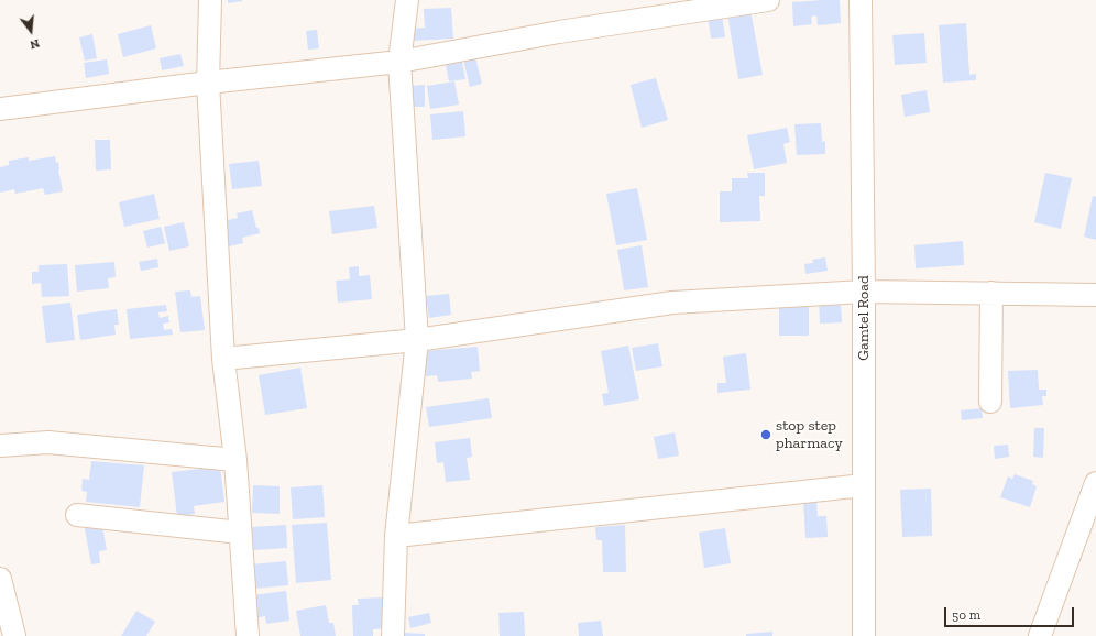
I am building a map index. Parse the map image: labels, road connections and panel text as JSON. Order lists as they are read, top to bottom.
{
  "streets": {
    "street": ["Gamtel Road"]
  },
  "places": ["stop step pharmacy"],
  "scale_bar": "50 m",
  "north": "bottom"
}
